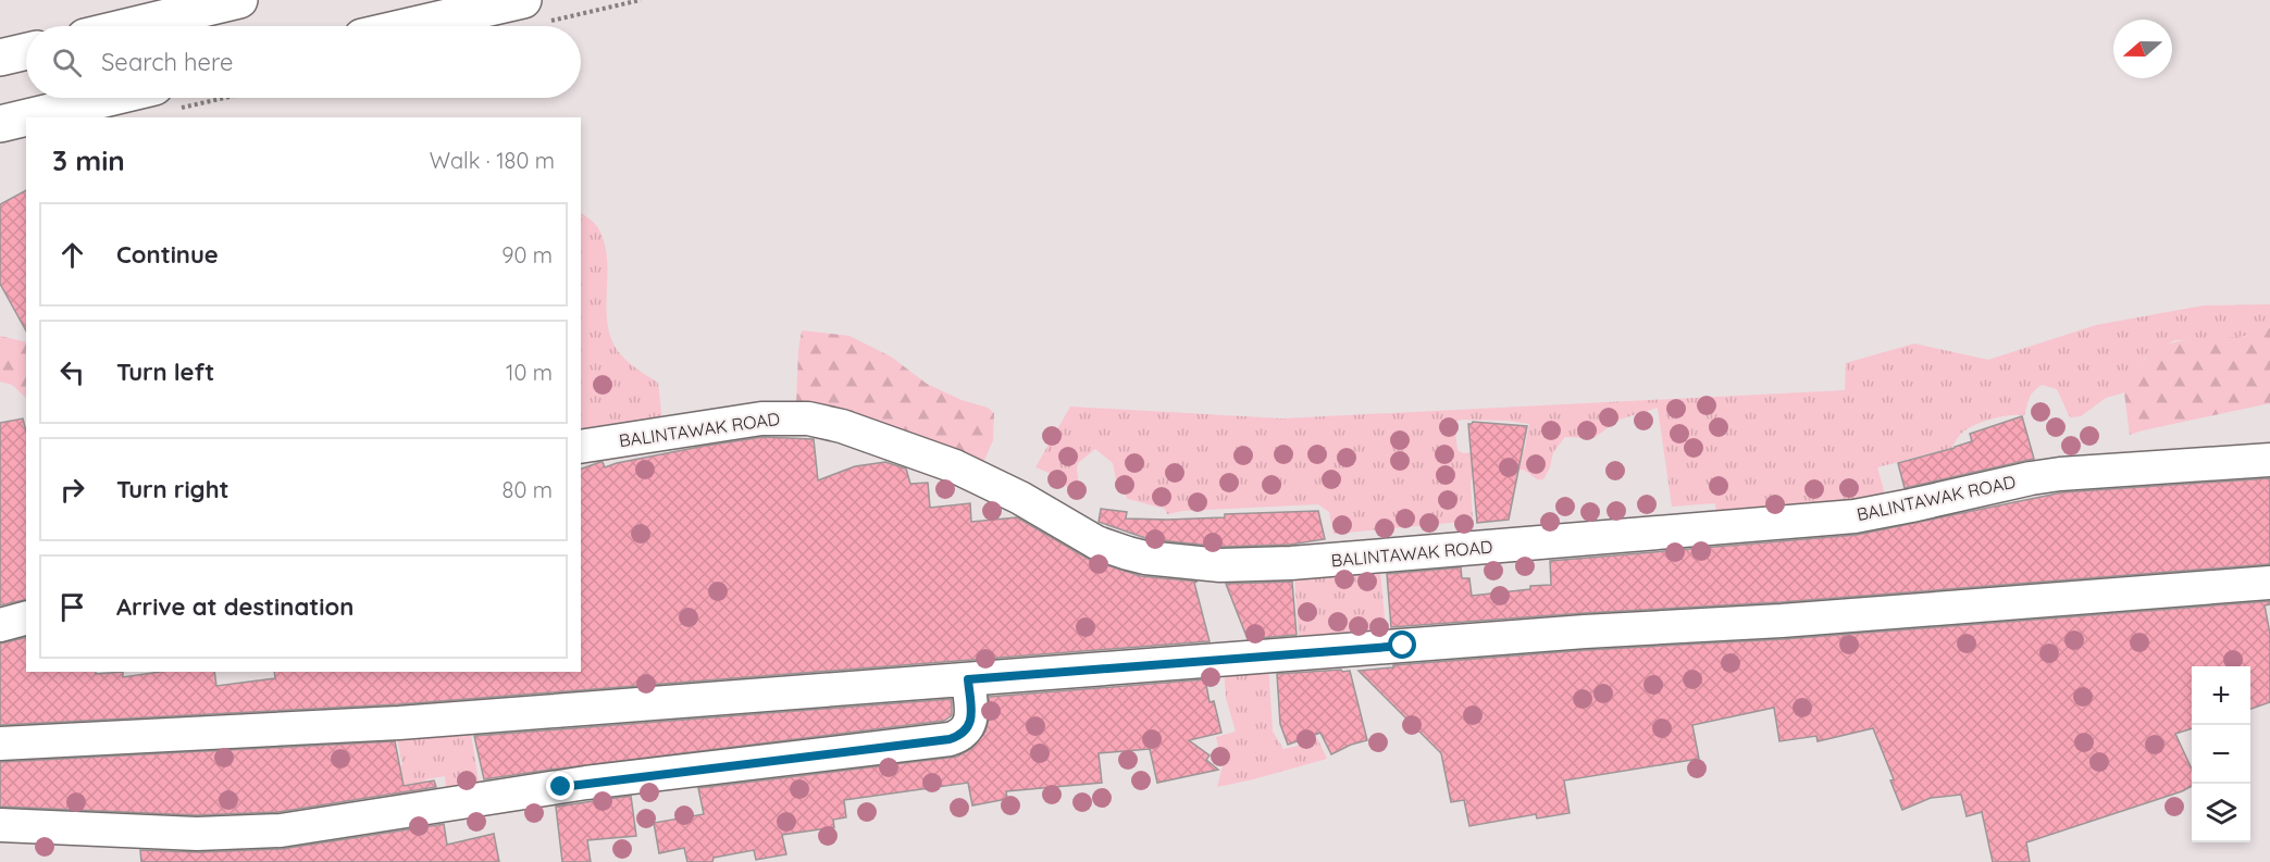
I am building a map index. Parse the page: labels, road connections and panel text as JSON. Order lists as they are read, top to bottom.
{
  "streets": {
    "street": ["BALINTAWAK ROAD"]
  },
  "north": "left",
  "page": {
    "search": "Search here",
    "heading": ["3 min", "Walk · 180 m"],
    "list": [
      ["Continue", "90 m"],
      ["Turn left", "10 m"],
      ["Turn right", "80 m"],
      "Arrive at destination"
    ],
    "map_buttons": ["+", "−"]
  }
}
